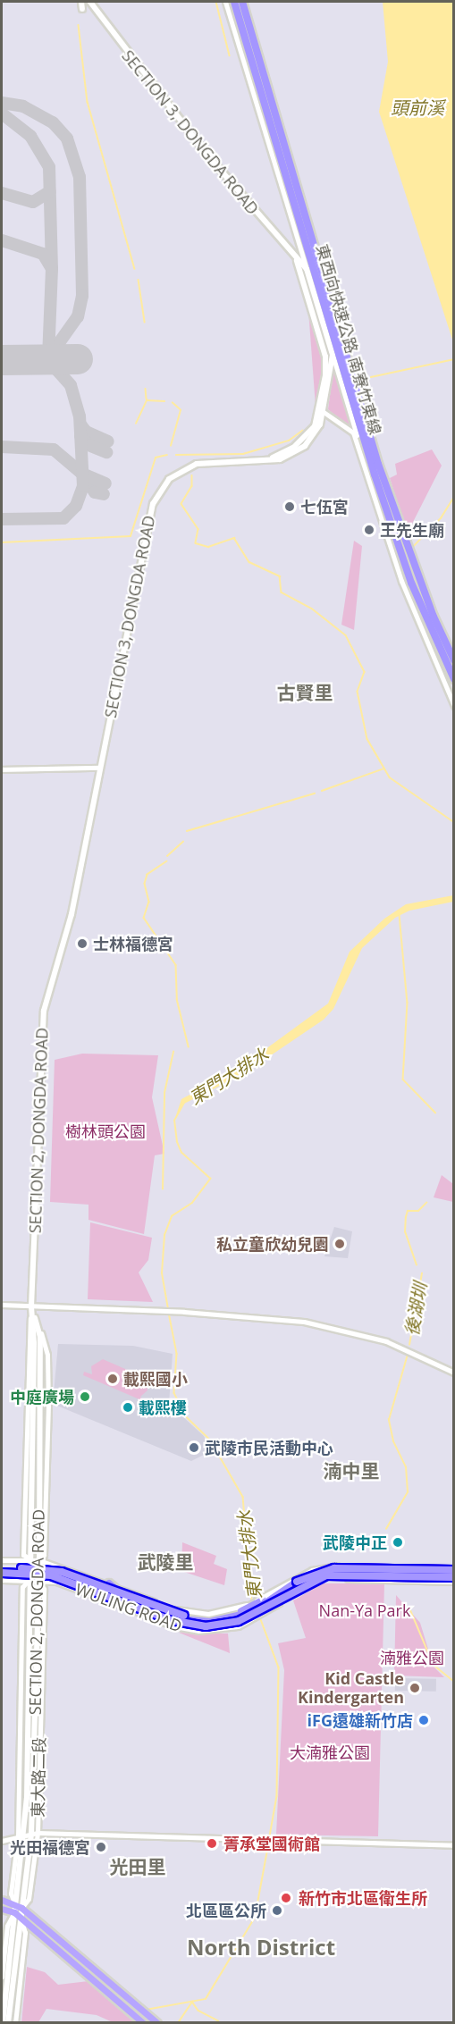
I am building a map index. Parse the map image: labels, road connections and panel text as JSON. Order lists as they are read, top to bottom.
{
  "streets": {
    "highway": ["東西向快速公路 南寮竹東線"],
    "main road": ["SECTION 3, DONGDA ROAD", "SECTION 2, DONGDA ROAD"],
    "street": ["WULING ROAD"]
  },
  "crossings": [
    ["SECTION 3, DONGDA ROAD", "SECTION 2, DONGDA ROAD"],
    ["SECTION 2, DONGDA ROAD", "WULING ROAD"]
  ],
  "districts": [
    "古賢里",
    "湳中里",
    "武陵里",
    "光田里",
    "North District"
  ],
  "water": ["頭前溪", "東門大排水", "後湖圳"],
  "parks": [
    "樹林頭公園",
    "Nan-Ya Park",
    "湳雅公園",
    "大湳雅公園"
  ],
  "places": [
    "七伍宮",
    "王先生廟",
    "士林福德宮",
    "私立童欣幼兒園",
    "載熙國小",
    "中庭廣場",
    "載熙樓",
    "武陵市民活動中心",
    "武陵中正",
    "Kid Castle Kindergarten",
    "iFG遠雄新竹店",
    "菁承堂國術館",
    "光田福德宮",
    "新竹市北區衛生所",
    "北區區公所"
  ]
}
